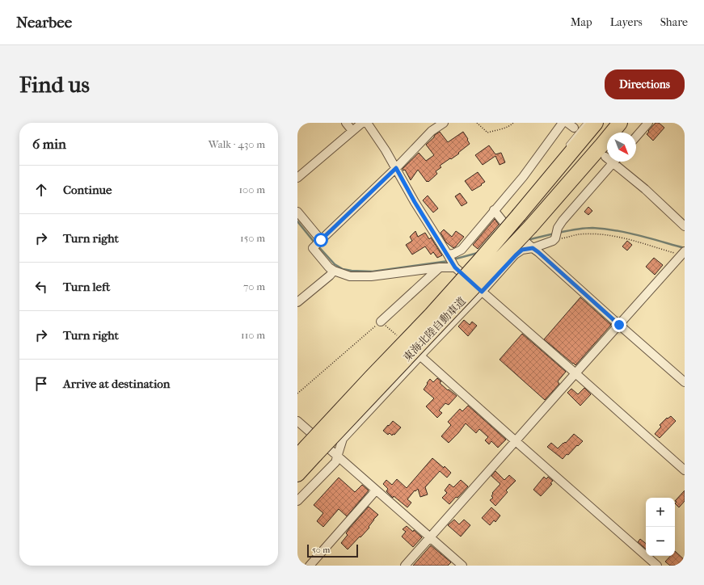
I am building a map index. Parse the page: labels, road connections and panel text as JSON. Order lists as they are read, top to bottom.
{
  "streets": {
    "highway": ["東海北陸自動車道"]
  },
  "scale_bar": "50 m",
  "north": "bottom right",
  "page": {
    "header": "Nearbee",
    "nav": ["Map", "Layers", "Share"],
    "buttons": "Directions",
    "title": "Find us",
    "heading": ["6 min", "Walk · 430 m"],
    "list": [
      ["Continue", "100 m"],
      ["Turn right", "150 m"],
      ["Turn left", "70 m"],
      ["Turn right", "110 m"],
      "Arrive at destination"
    ],
    "map_buttons": ["+", "−"],
    "scale": "50 m"
  }
}
